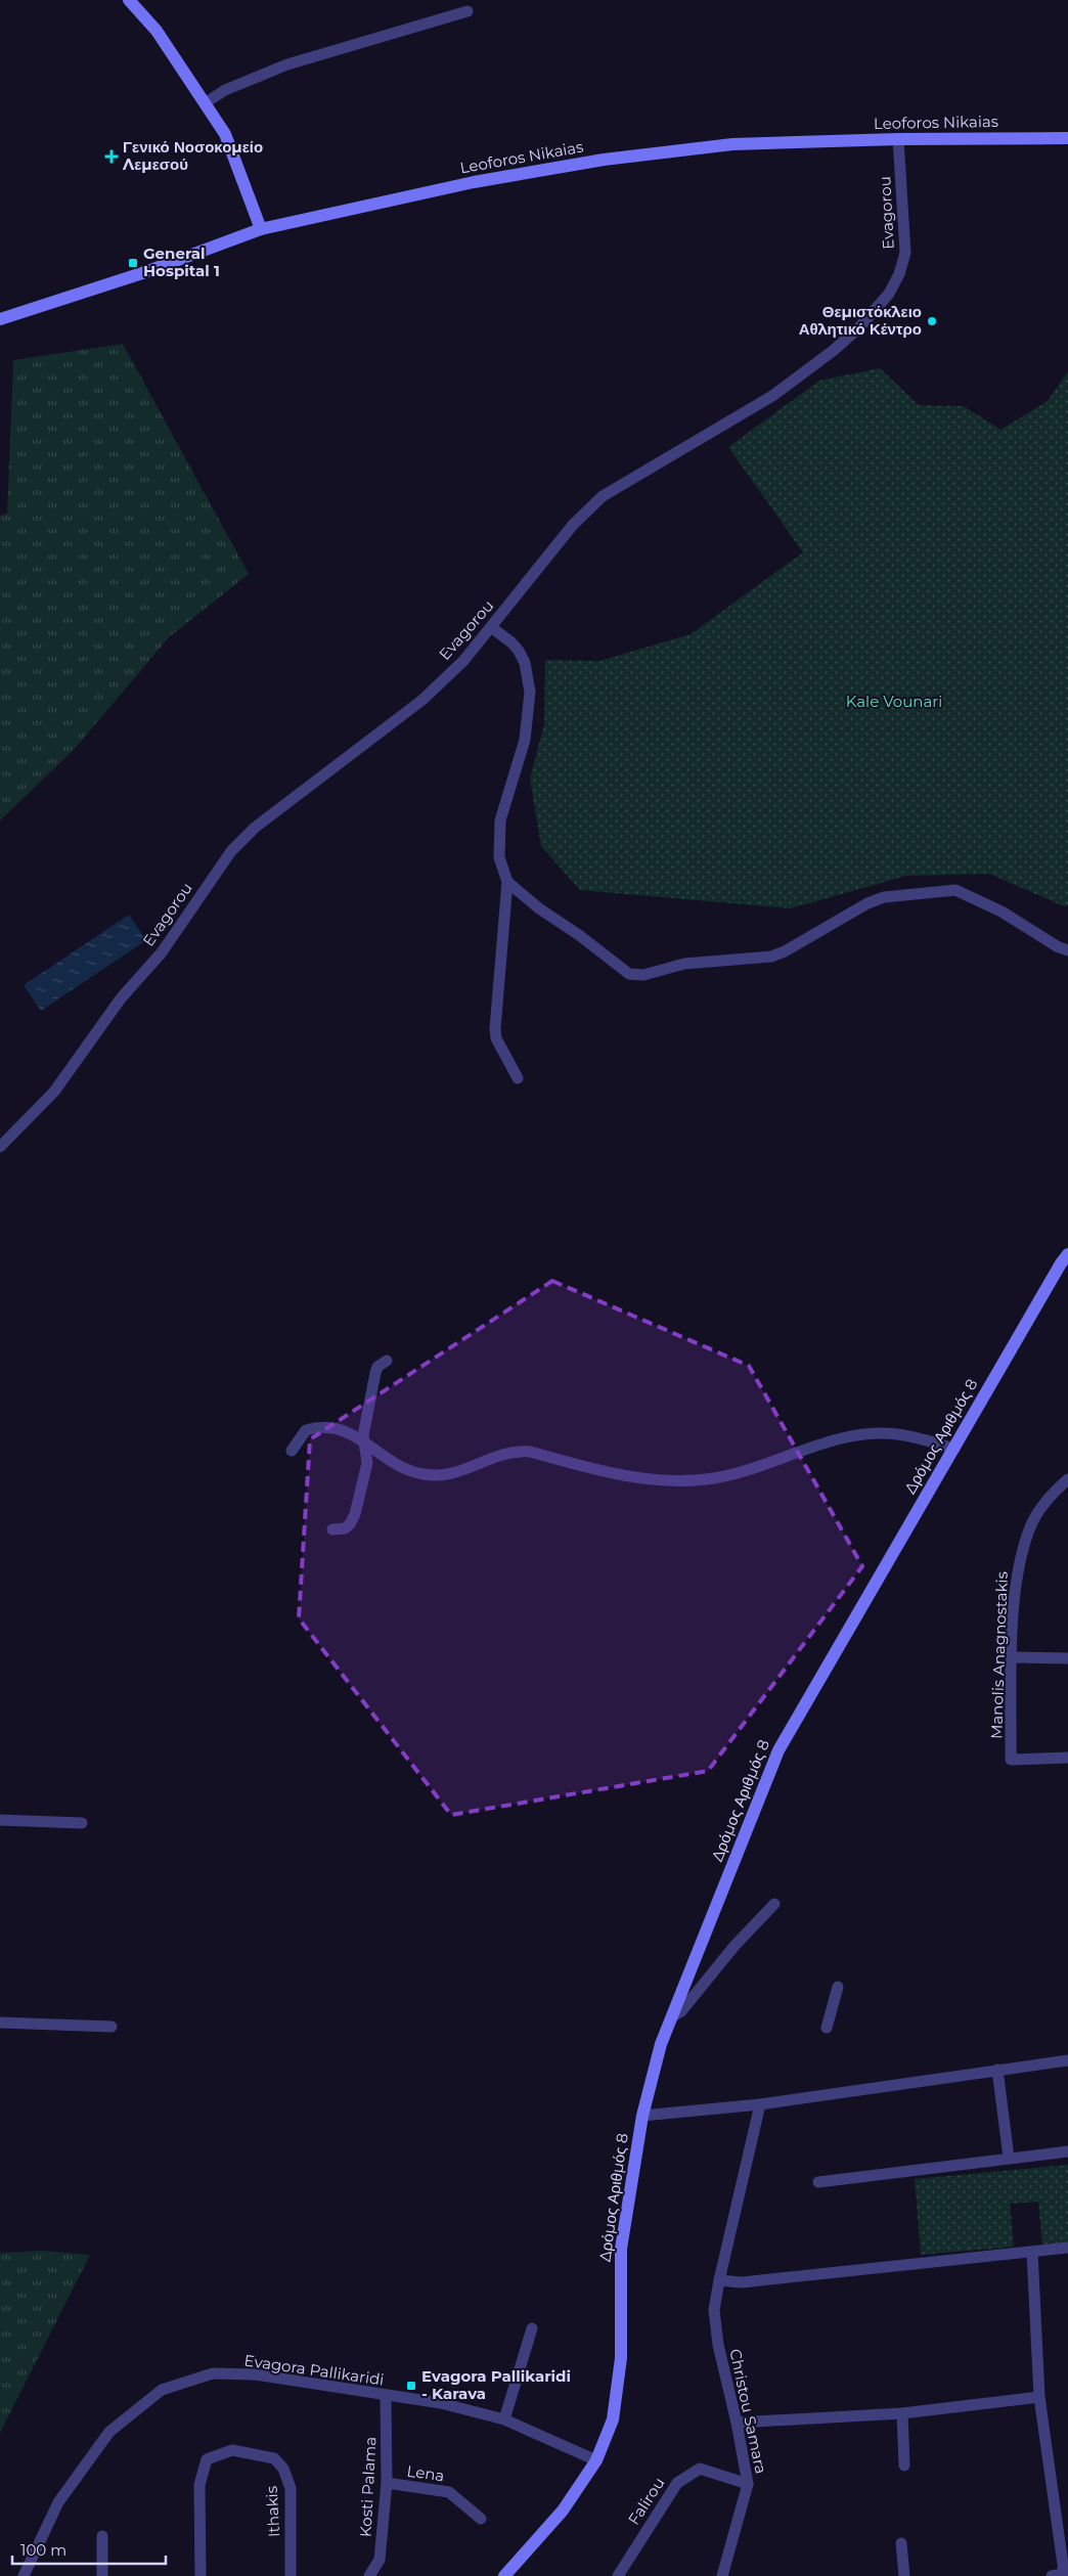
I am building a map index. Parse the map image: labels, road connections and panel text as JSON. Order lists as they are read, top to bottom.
{
  "streets": {
    "street": [
      "Leoforos Nikaias",
      "Evagorou",
      "Δρόμος Αριθμός 8",
      "Manolis Anagnostakis",
      "Evagora Pallikaridi",
      "Christou Samara",
      "Lena",
      "Kosti Palama",
      "Falirou",
      "Ithakis"
    ]
  },
  "crossings": [
    ["Leoforos Nikaias", "Evagorou"],
    ["Δρόμος Αριθμός 8", "Evagora Pallikaridi"],
    ["Evagora Pallikaridi", "Kosti Palama"],
    ["Christou Samara", "Falirou"],
    ["Lena", "Kosti Palama"]
  ],
  "parks": ["Kale Vounari"],
  "places": {
    "health": ["Γενικό Νοσοκομείο Λεμεσού"],
    "transit": ["General Hospital 1", "Evagora Pallikaridi - Karava"],
    "other": ["Θεμιστόκλειο Αθλητικό Κέντρο"]
  },
  "scale_bar": "100 m"
}
